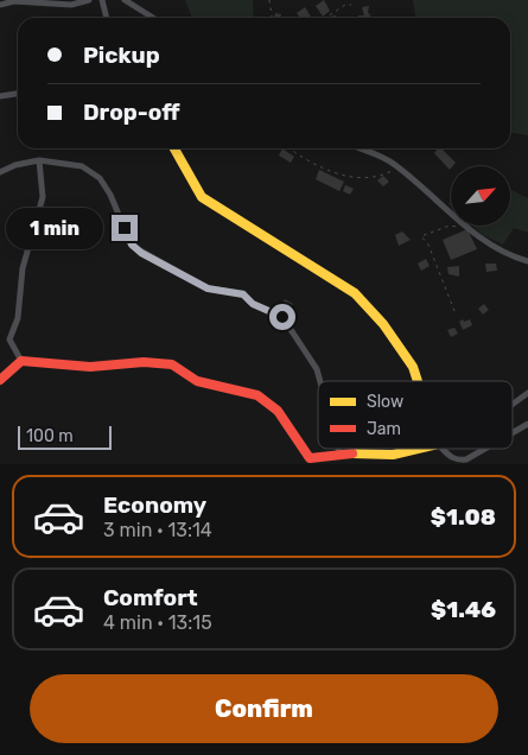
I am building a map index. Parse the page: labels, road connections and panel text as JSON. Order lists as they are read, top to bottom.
{
  "legend": ["Slow", "Jam"],
  "scale_bar": "100 m",
  "north": "top right",
  "page": {
    "banner": ["Pickup", "Drop-off"],
    "bubble": "1 min",
    "scale": "100 m",
    "list": [
      {
        "name": "Economy",
        "note": "3 min · 13:14",
        "value": "$1.08"
      },
      {
        "name": "Comfort",
        "note": "4 min · 13:15",
        "value": "$1.46"
      }
    ],
    "buttons": "Confirm"
  }
}
